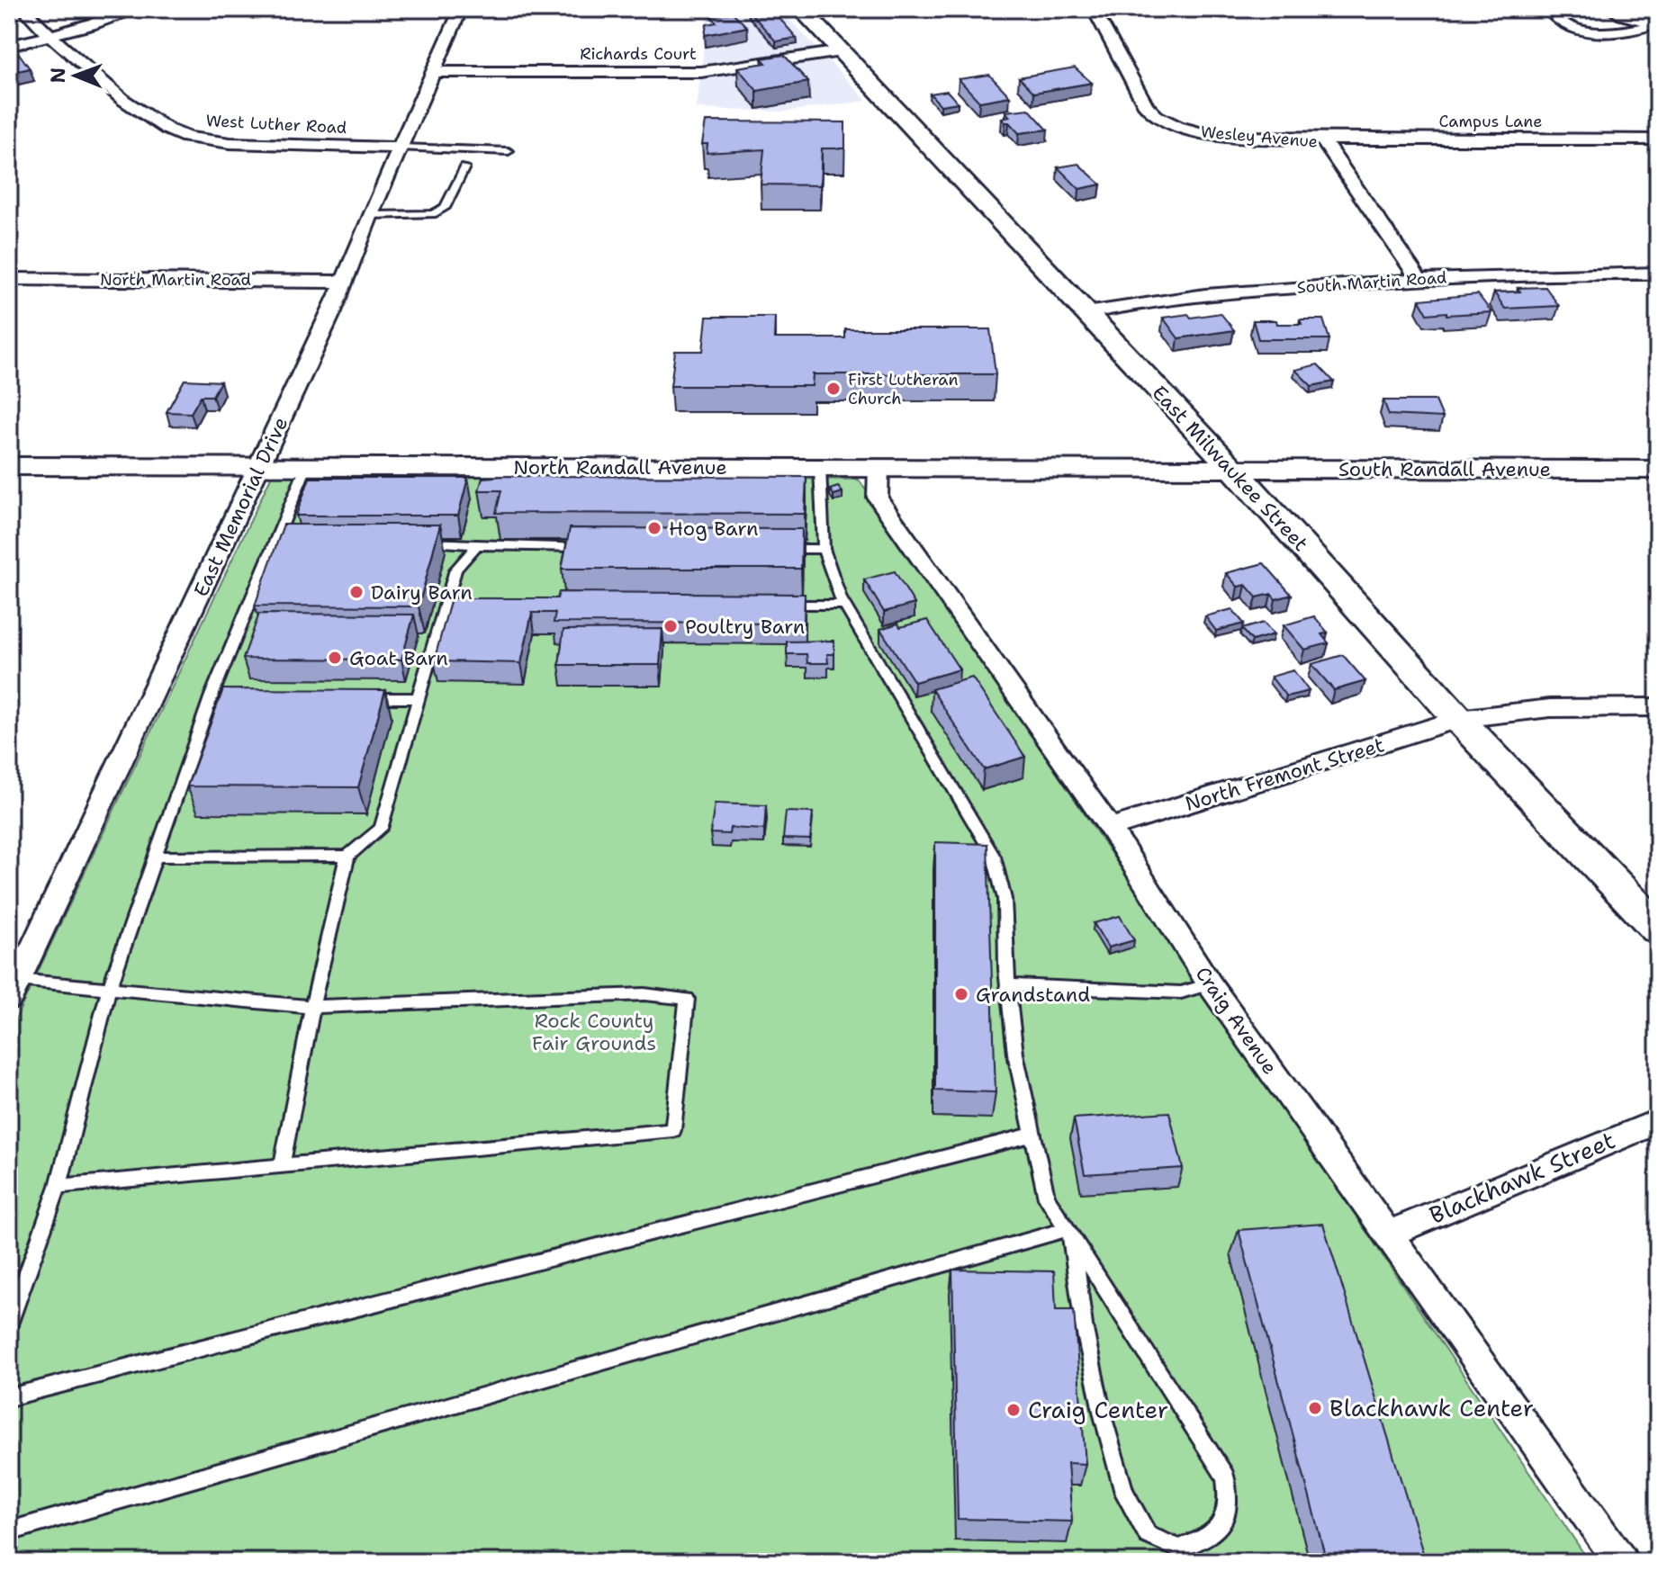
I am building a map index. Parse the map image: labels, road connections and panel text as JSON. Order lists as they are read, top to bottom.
{
  "streets": {
    "main road": ["North Randall Avenue", "East Milwaukee Street", "South Randall Avenue"],
    "street": [
      "Richards Court",
      "Campus Lane",
      "West Luther Road",
      "Wesley Avenue",
      "North Martin Road",
      "South Martin Road",
      "East Memorial Drive",
      "North Fremont Street",
      "Craig Avenue",
      "Blackhawk Street"
    ]
  },
  "crossings": [
    ["Richards Court", "East Milwaukee Street"],
    ["Richards Court", "East Memorial Drive"],
    ["Campus Lane", "Wesley Avenue"],
    ["West Luther Road", "East Memorial Drive"],
    ["Wesley Avenue", "South Martin Road"],
    ["North Martin Road", "East Memorial Drive"],
    ["South Martin Road", "East Milwaukee Street"],
    ["North Randall Avenue", "East Milwaukee Street"],
    ["North Randall Avenue", "South Randall Avenue"],
    ["North Randall Avenue", "East Memorial Drive"],
    ["North Randall Avenue", "Craig Avenue"],
    ["East Milwaukee Street", "South Randall Avenue"],
    ["East Milwaukee Street", "North Fremont Street"],
    ["North Fremont Street", "Craig Avenue"],
    ["Craig Avenue", "Blackhawk Street"]
  ],
  "parks": ["Rock County Fair Grounds"],
  "places": [
    "First Lutheran Church",
    "Hog Barn",
    "Dairy Barn",
    "Poultry Barn",
    "Goat Barn",
    "Grandstand",
    "Blackhawk Center",
    "Craig Center"
  ],
  "north": "left"
}
